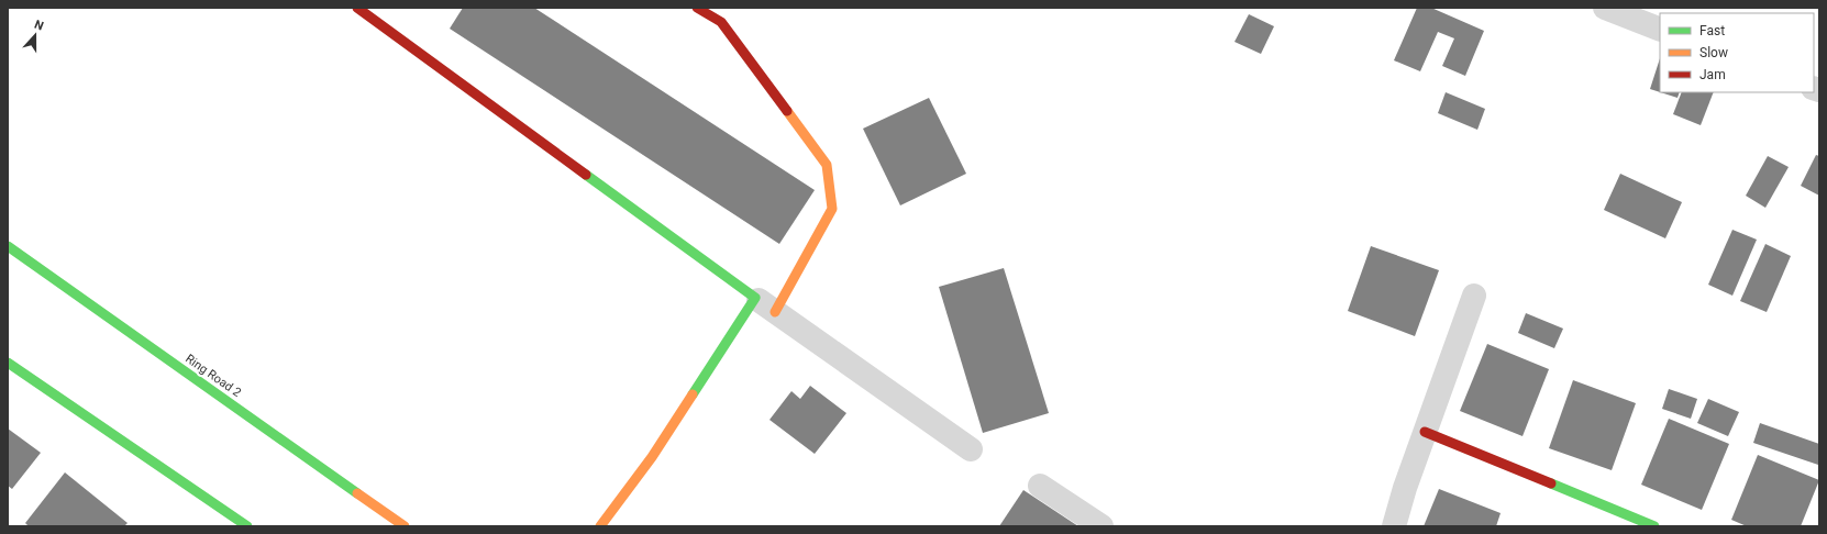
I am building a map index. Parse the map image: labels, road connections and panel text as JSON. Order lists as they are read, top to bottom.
{
  "streets": {
    "street": ["Ring Road 2"]
  },
  "legend": ["Fast", "Slow", "Jam"],
  "north": "top"
}
